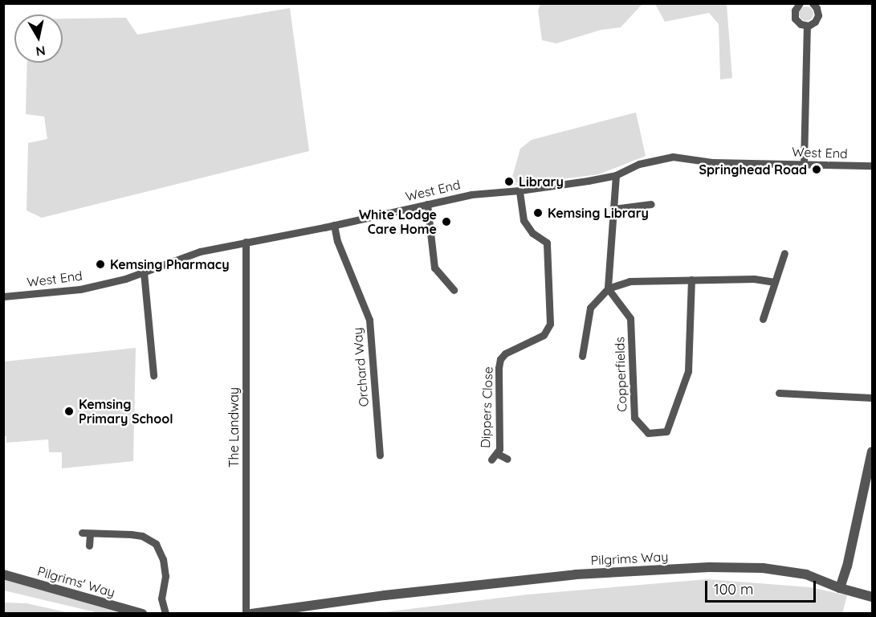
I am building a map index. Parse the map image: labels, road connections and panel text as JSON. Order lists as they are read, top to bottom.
{
  "streets": {
    "street": [
      "West End",
      "Orchard Way",
      "Copperfields",
      "Dippers Close",
      "The Landway",
      "Pilgrims Way",
      "Pilgrims' Way"
    ]
  },
  "crossings": [
    ["West End", "Orchard Way"],
    ["West End", "Dippers Close"],
    ["West End", "The Landway"]
  ],
  "places": [
    "Springhead Road",
    "Library",
    "Kemsing Library",
    "White Lodge Care Home",
    "Kemsing Pharmacy",
    "Kemsing Primary School"
  ],
  "scale_bar": "100 m",
  "north": "bottom"
}
